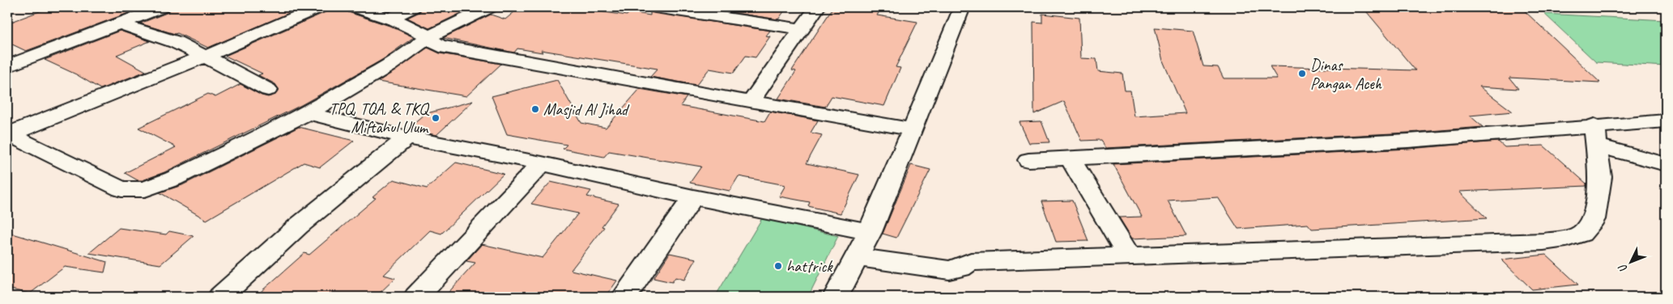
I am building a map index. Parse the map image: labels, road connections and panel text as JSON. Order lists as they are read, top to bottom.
{
  "places": [
    "Dinas Pangan Aceh",
    "Masjid Al Jihad",
    "TPQ, TQA, & TKQ Miftahul Ulum",
    "hattrick"
  ],
  "north": "bottom left"
}
